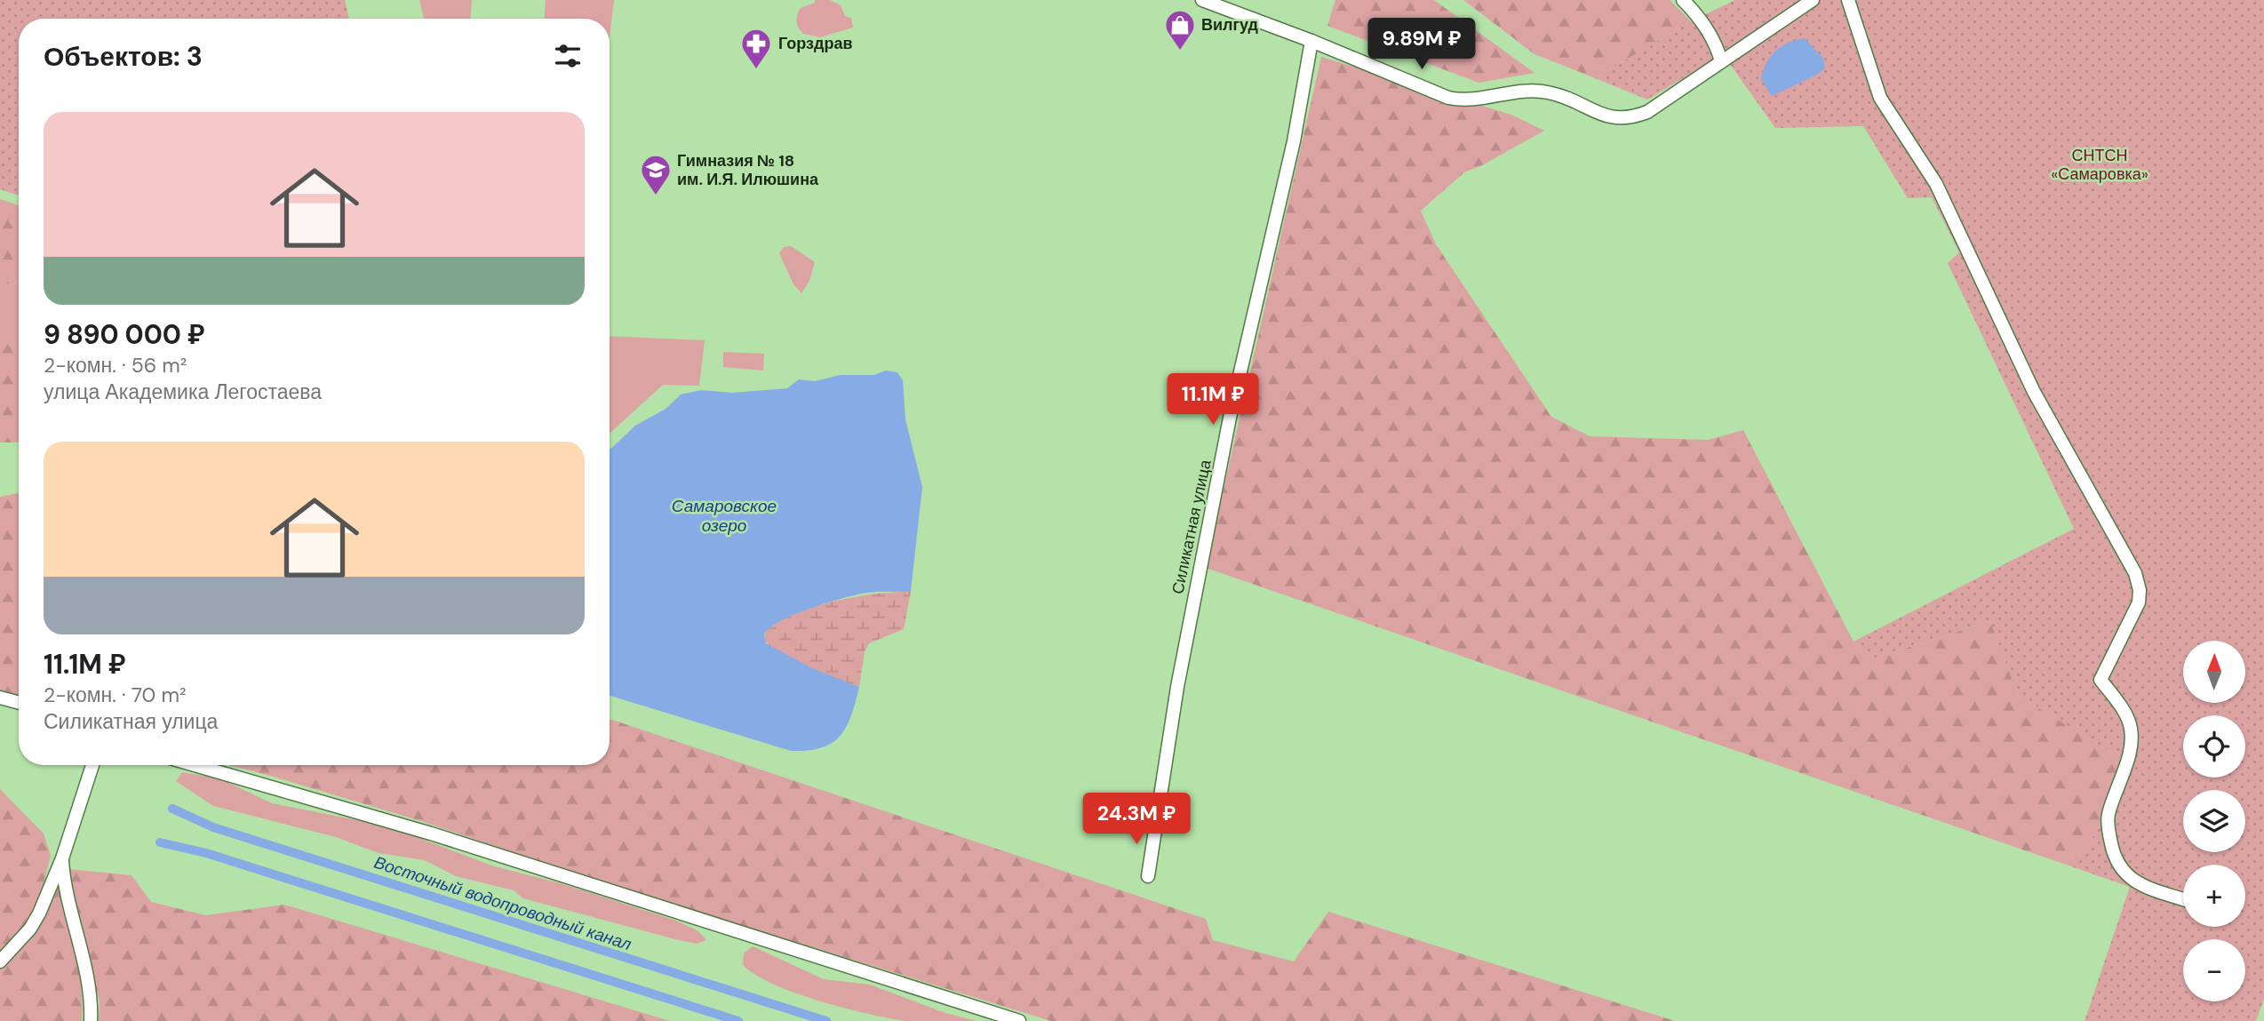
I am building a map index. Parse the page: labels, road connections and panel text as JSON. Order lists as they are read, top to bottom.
{
  "streets": {
    "street": ["Силикатная улица"]
  },
  "water": ["Самаровское озеро", "Восточный водопроводный канал"],
  "parks": ["СНТСН «Самаровка»"],
  "places": {
    "shop": ["Вилгуд"],
    "pharmacy": ["Горздрав"],
    "school or university": ["Гимназия № 18 им. И.Я. Илюшина"]
  },
  "north": "top",
  "page": {
    "price": ["9.89M ₽", "11.1M ₽", "24.3M ₽"],
    "heading": "Объектов: 3",
    "list": [
      {
        "name": "9 890 000 ₽",
        "note": "2-комн. · 56 m² · улица Академика Легостаева"
      },
      {
        "name": "11.1M ₽",
        "note": "2-комн. · 70 m² · Силикатная улица"
      }
    ],
    "map_buttons": ["+", "−"]
  }
}
